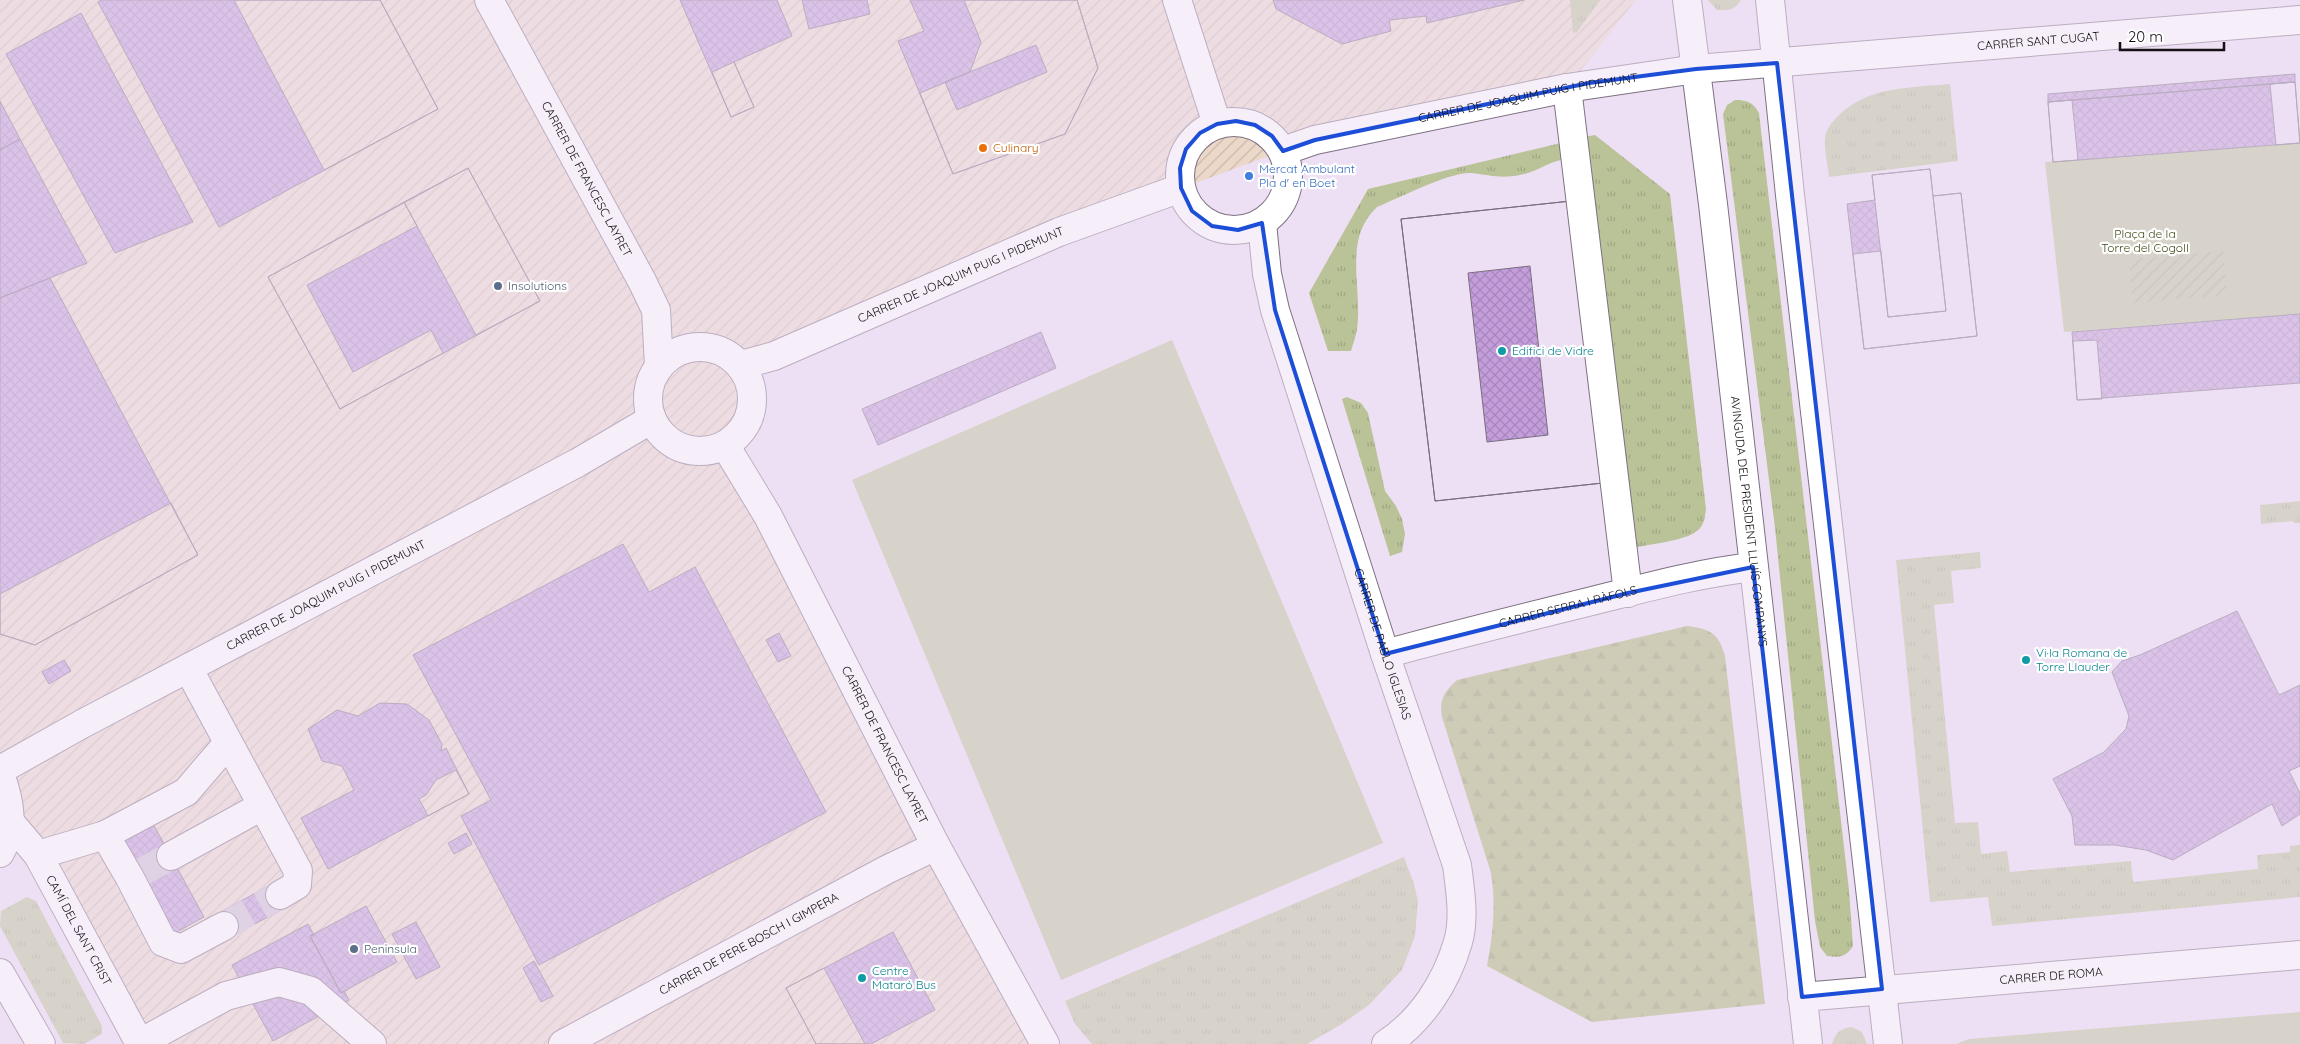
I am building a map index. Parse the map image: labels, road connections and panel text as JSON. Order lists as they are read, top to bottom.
{
  "streets": {
    "street": [
      "CARRER SANT CUGAT",
      "CARRER DE JOAQUIM PUIG I PIDEMUNT",
      "CARRER DE FRANCESC LAYRET",
      "AVINGUDA DEL PRESIDENT LLUÍS COMPANYS",
      "CARRER SERRA I RÀFOLS",
      "CARRER DE PABLO IGLESIAS",
      "CAMÍ DEL SANT CRIST",
      "CARRER DE PERE BOSCH I GIMPERA",
      "CARRER DE ROMA"
    ]
  },
  "crossings": [
    ["CARRER SANT CUGAT", "CARRER DE JOAQUIM PUIG I PIDEMUNT"],
    ["CARRER DE JOAQUIM PUIG I PIDEMUNT", "CARRER DE FRANCESC LAYRET"],
    ["CARRER DE JOAQUIM PUIG I PIDEMUNT", "AVINGUDA DEL PRESIDENT LLUÍS COMPANYS"],
    ["CARRER DE JOAQUIM PUIG I PIDEMUNT", "CARRER DE PABLO IGLESIAS"],
    ["CARRER DE FRANCESC LAYRET", "CARRER DE PERE BOSCH I GIMPERA"],
    ["AVINGUDA DEL PRESIDENT LLUÍS COMPANYS", "CARRER SERRA I RÀFOLS"],
    ["AVINGUDA DEL PRESIDENT LLUÍS COMPANYS", "CARRER DE ROMA"],
    ["CARRER SERRA I RÀFOLS", "CARRER DE PABLO IGLESIAS"]
  ],
  "parks": ["Plaça de la Torre del Cogoll"],
  "places": [
    "Culinary",
    "Mercat Ambulant Pla d' en Boet",
    "Insolutions",
    "Edifici de Vidre",
    "Vi·la Romana de Torre Llauder",
    "Peninsula",
    "Centre Mataró Bus"
  ],
  "scale_bar": "20 m"
}
